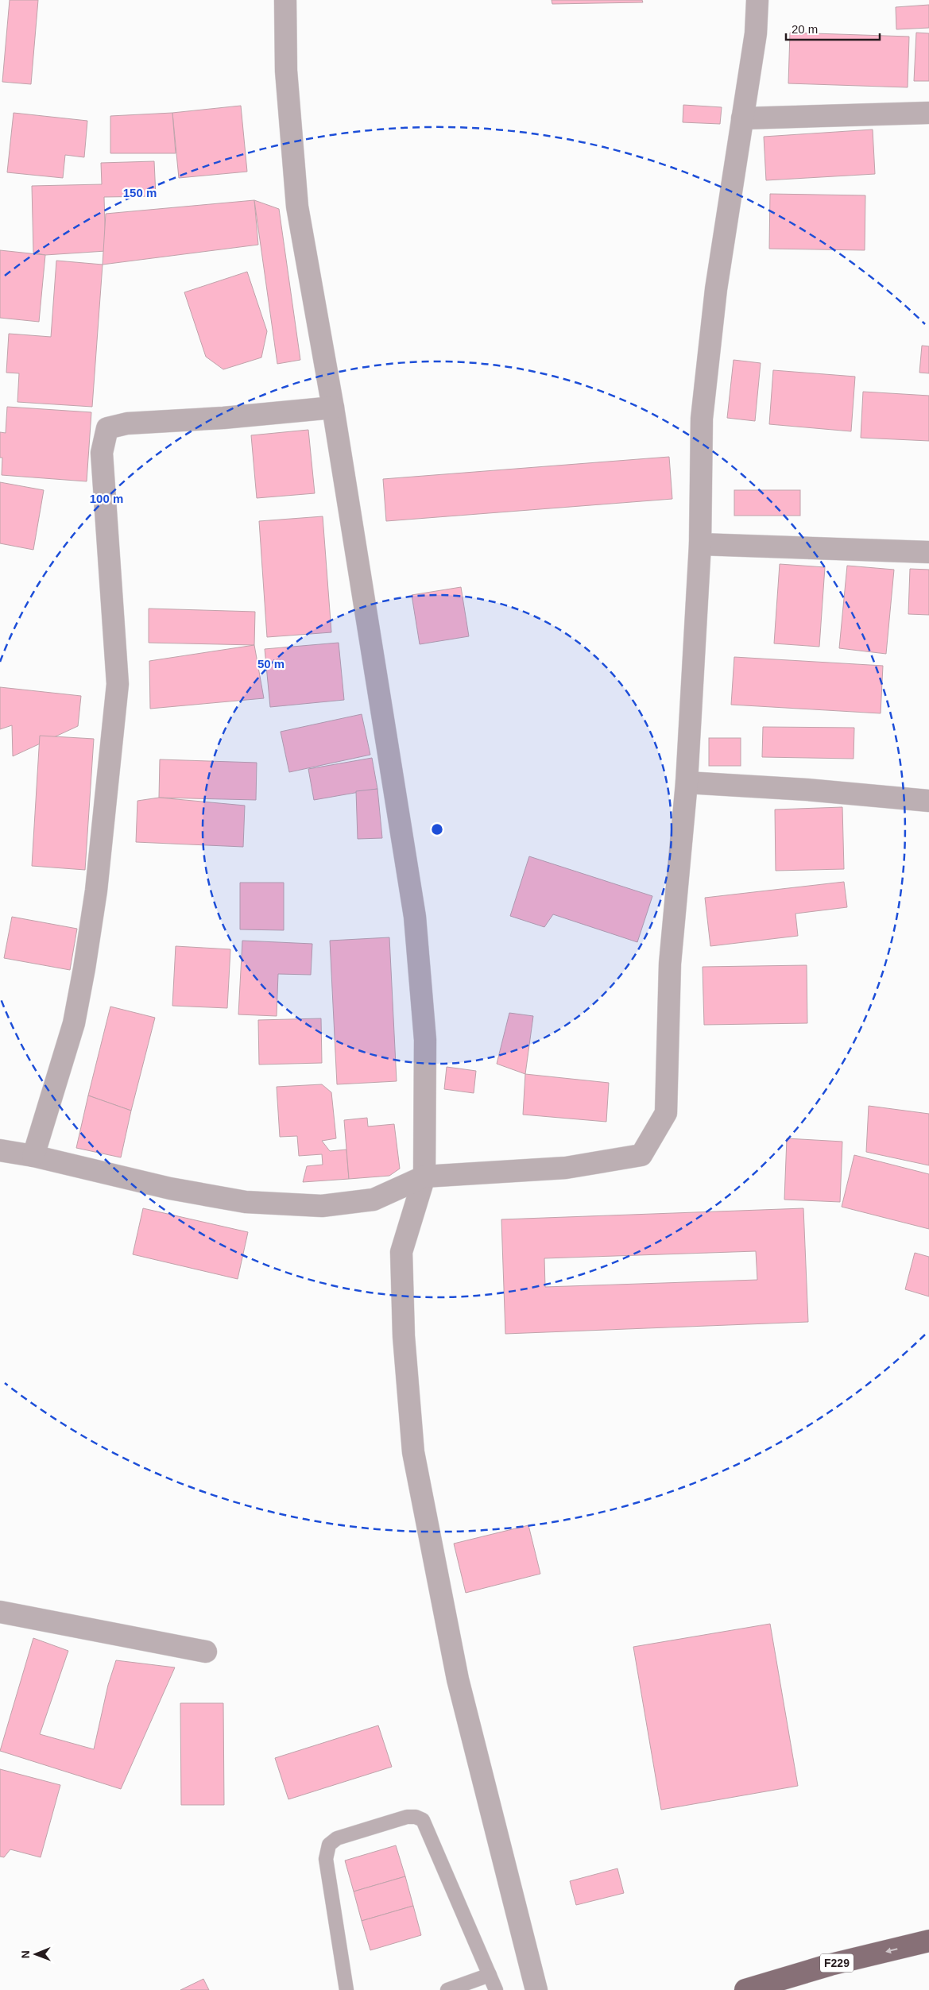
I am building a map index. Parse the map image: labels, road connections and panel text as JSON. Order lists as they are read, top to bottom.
{
  "streets": {
    "main road": ["F229"]
  },
  "scale_bar": "20 m",
  "north": "left",
  "rings": ["150 m", "100 m", "50 m"]
}
